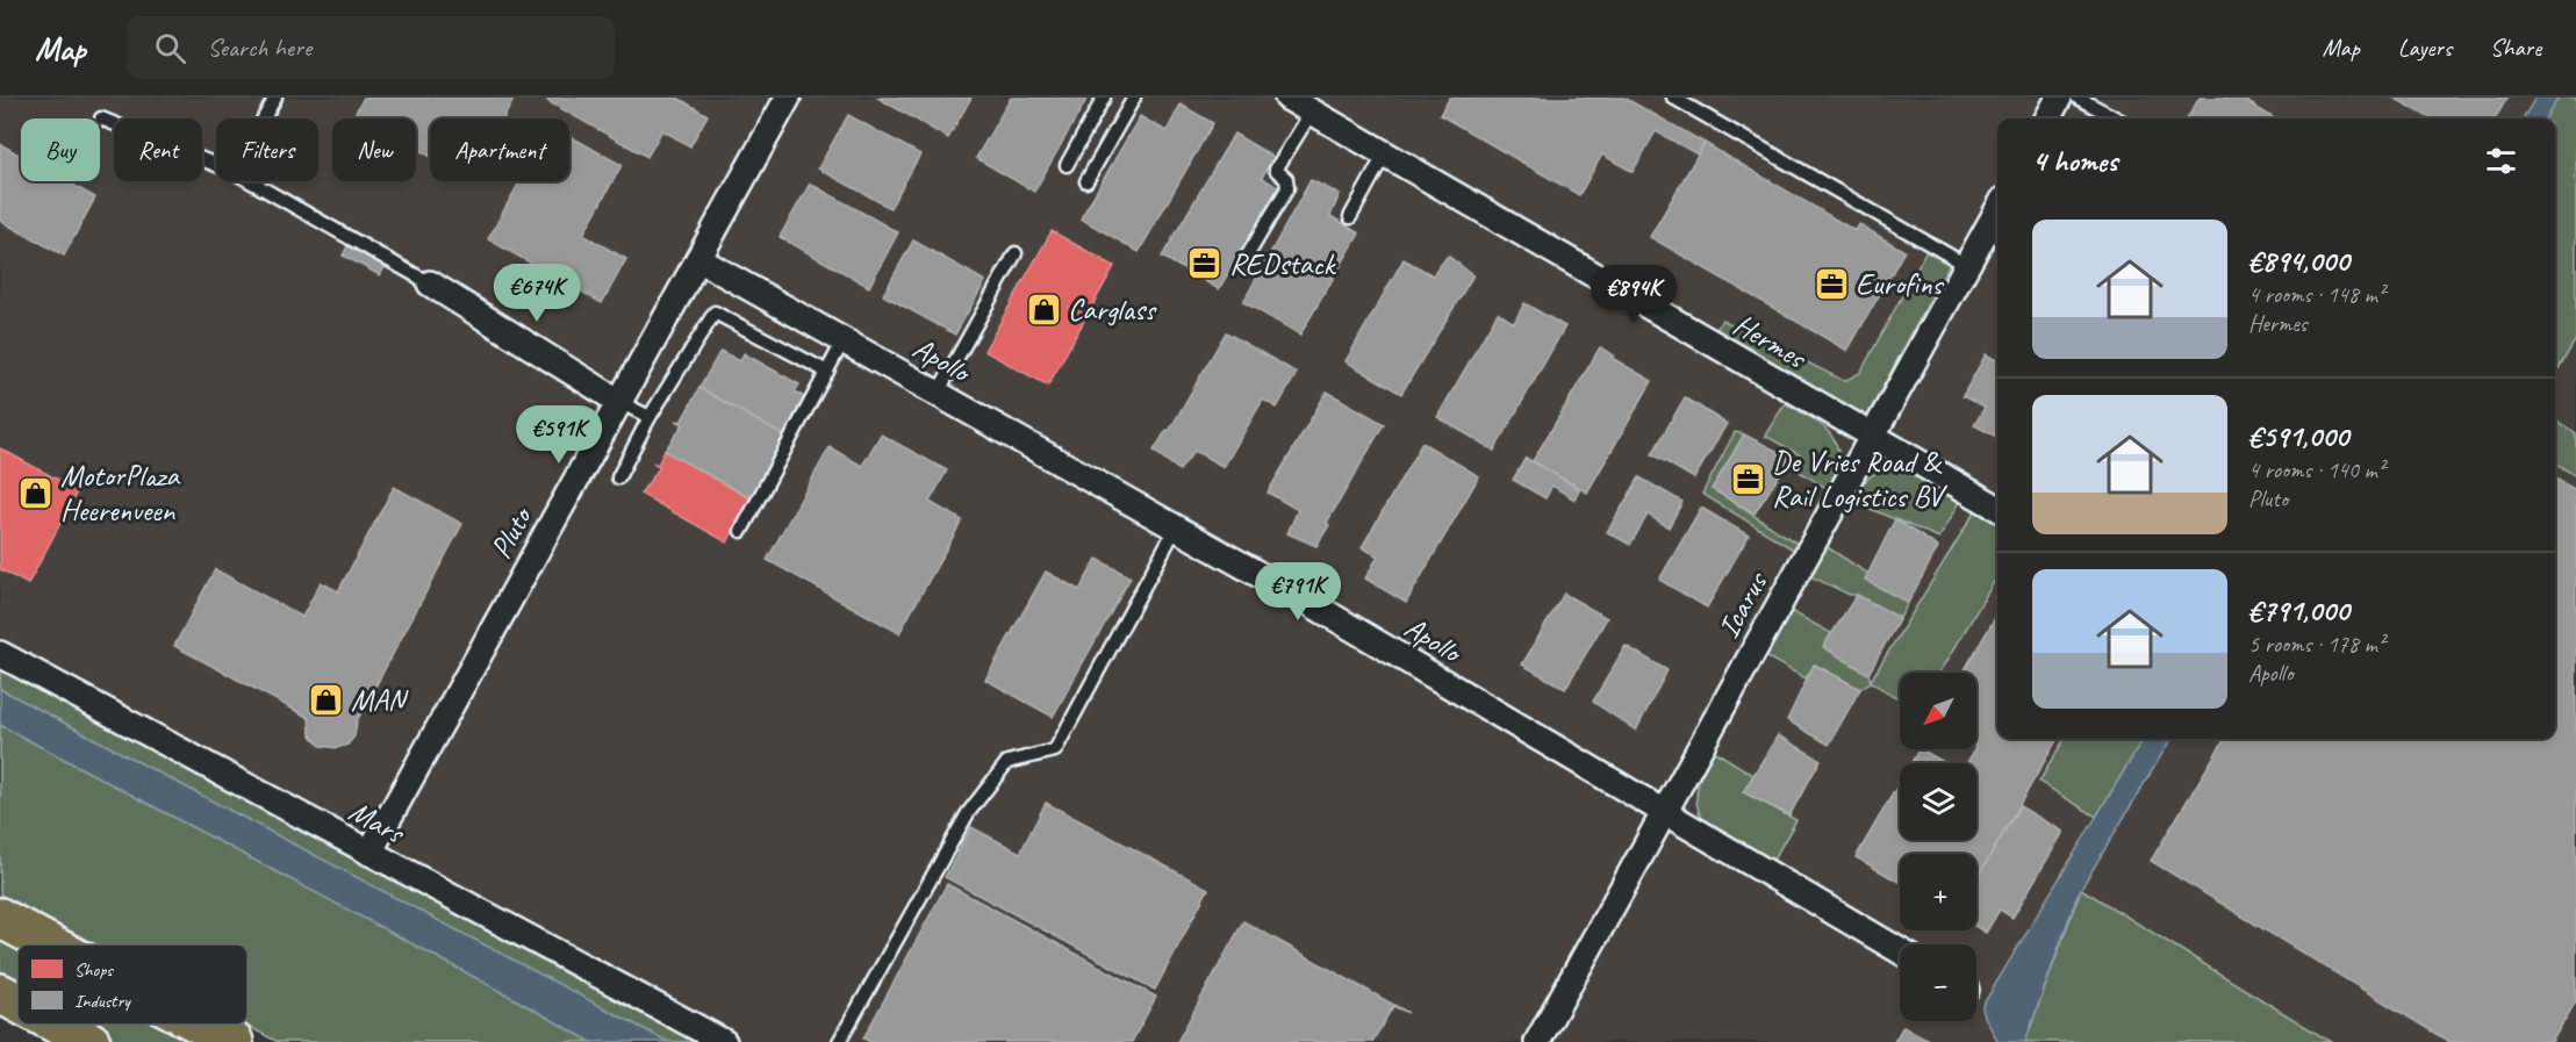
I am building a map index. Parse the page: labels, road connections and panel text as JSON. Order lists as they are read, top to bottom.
{
  "streets": {
    "street": [
      "Hermes",
      "Apollo",
      "Pluto",
      "Icarus",
      "Mars"
    ]
  },
  "crossings": [
    ["Hermes", "Icarus"],
    ["Apollo", "Pluto"],
    ["Apollo", "Icarus"],
    ["Pluto", "Mars"]
  ],
  "places": {
    "office": ["REDstack", "Eurofins", "De Vries Road & Rail Logistics BV"],
    "shop": ["Carglass", "MotorPlaza Heerenveen", "MAN"]
  },
  "legend": ["Shops", "Industry"],
  "north": "bottom left",
  "page": {
    "header": "Map",
    "search": "Search here",
    "nav": ["Map", "Layers", "Share"],
    "chip": [
      "Buy",
      "Rent",
      "Filters",
      "New",
      "Apartment"
    ],
    "heading": "4 homes",
    "list": [
      {
        "name": "€894,000",
        "note": "4 rooms · 148 m² · Hermes"
      },
      {
        "name": "€591,000",
        "note": "4 rooms · 140 m² · Pluto"
      },
      {
        "name": "€791,000",
        "note": "5 rooms · 178 m² · Apollo"
      }
    ],
    "price": [
      "€674K",
      "€894K",
      "€591K",
      "€791K"
    ],
    "map_buttons": ["+", "−"]
  }
}
